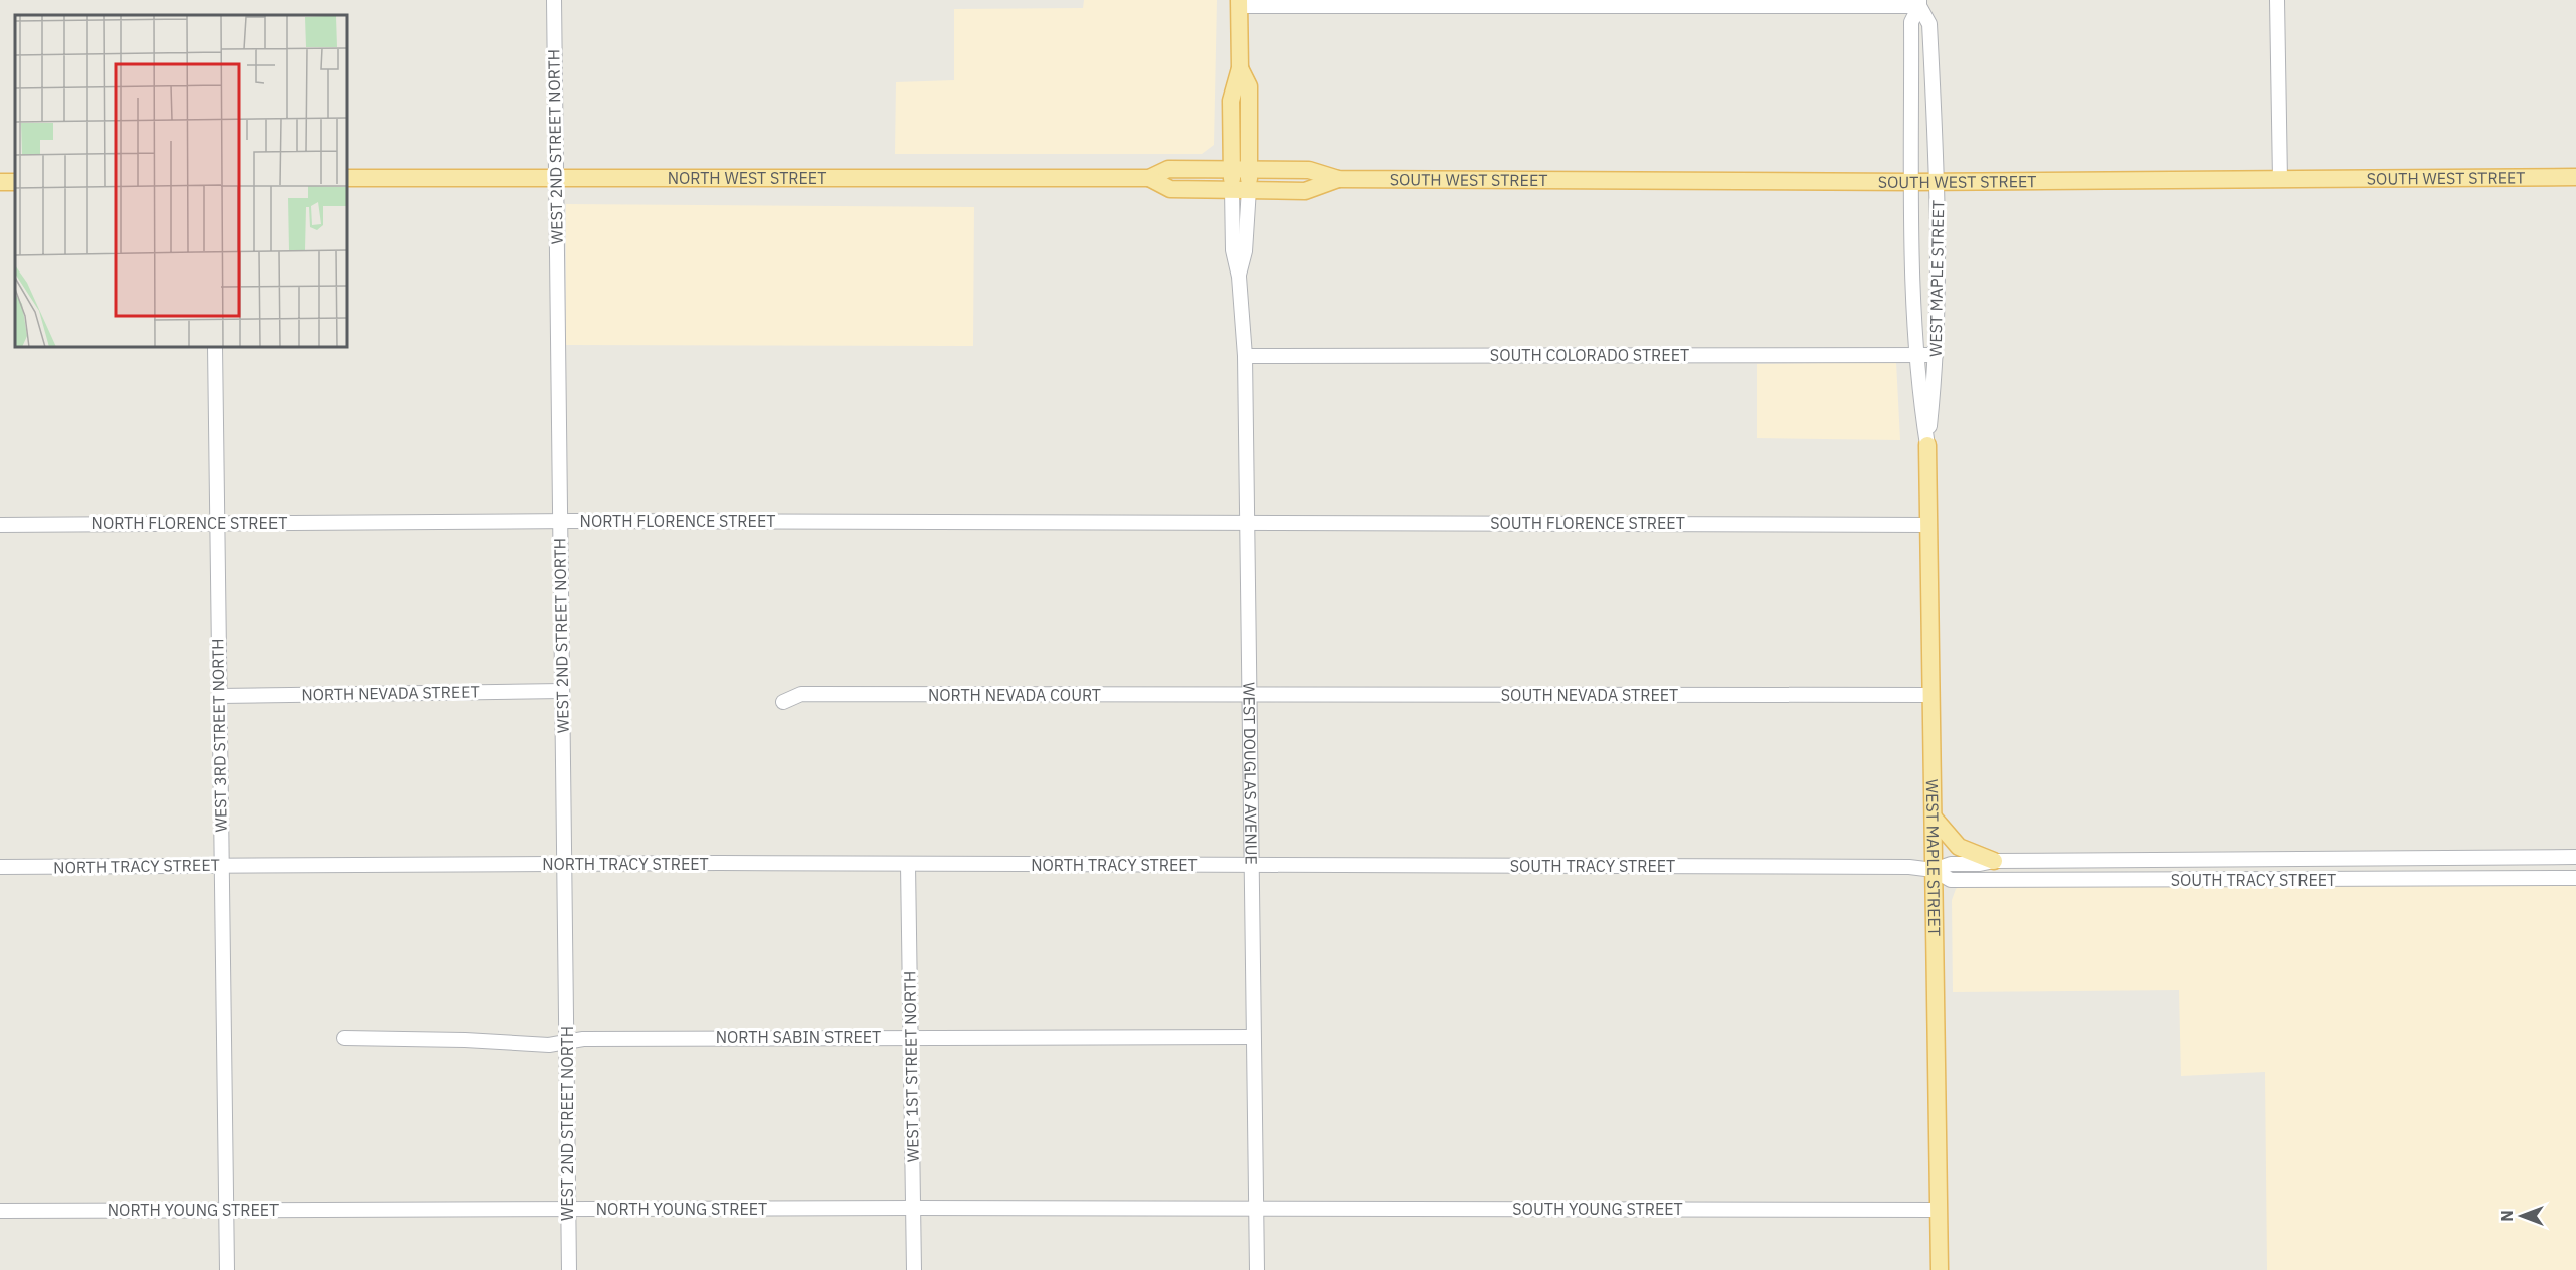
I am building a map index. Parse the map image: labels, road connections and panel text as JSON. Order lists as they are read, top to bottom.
{
  "streets": {
    "main road": [
      "NORTH WEST STREET",
      "SOUTH WEST STREET",
      "WEST MAPLE STREET",
      "WEST DOUGLAS AVENUE"
    ],
    "street": [
      "WEST 2ND STREET NORTH",
      "SOUTH COLORADO STREET",
      "NORTH FLORENCE STREET",
      "SOUTH FLORENCE STREET",
      "NORTH NEVADA STREET",
      "NORTH NEVADA COURT",
      "SOUTH NEVADA STREET",
      "WEST 3RD STREET NORTH",
      "NORTH TRACY STREET",
      "SOUTH TRACY STREET",
      "NORTH SABIN STREET",
      "WEST 1ST STREET NORTH",
      "NORTH YOUNG STREET",
      "SOUTH YOUNG STREET"
    ]
  },
  "crossings": [
    ["WEST 2ND STREET NORTH", "NORTH WEST STREET"],
    ["WEST 2ND STREET NORTH", "NORTH FLORENCE STREET"],
    ["WEST 2ND STREET NORTH", "NORTH NEVADA STREET"],
    ["WEST 2ND STREET NORTH", "NORTH TRACY STREET"],
    ["WEST 2ND STREET NORTH", "NORTH SABIN STREET"],
    ["WEST 2ND STREET NORTH", "NORTH YOUNG STREET"],
    ["NORTH WEST STREET", "SOUTH WEST STREET"],
    ["NORTH WEST STREET", "WEST DOUGLAS AVENUE"],
    ["SOUTH WEST STREET", "WEST MAPLE STREET"],
    ["SOUTH WEST STREET", "WEST DOUGLAS AVENUE"],
    ["WEST MAPLE STREET", "SOUTH COLORADO STREET"],
    ["WEST MAPLE STREET", "SOUTH FLORENCE STREET"],
    ["WEST MAPLE STREET", "SOUTH NEVADA STREET"],
    ["WEST MAPLE STREET", "SOUTH TRACY STREET"],
    ["WEST MAPLE STREET", "SOUTH YOUNG STREET"],
    ["SOUTH COLORADO STREET", "WEST DOUGLAS AVENUE"],
    ["NORTH FLORENCE STREET", "SOUTH FLORENCE STREET"],
    ["NORTH FLORENCE STREET", "WEST 3RD STREET NORTH"],
    ["NORTH FLORENCE STREET", "WEST DOUGLAS AVENUE"],
    ["SOUTH FLORENCE STREET", "WEST DOUGLAS AVENUE"],
    ["NORTH NEVADA STREET", "WEST 3RD STREET NORTH"],
    ["NORTH NEVADA COURT", "SOUTH NEVADA STREET"],
    ["NORTH NEVADA COURT", "WEST DOUGLAS AVENUE"],
    ["SOUTH NEVADA STREET", "WEST DOUGLAS AVENUE"],
    ["WEST 3RD STREET NORTH", "NORTH TRACY STREET"],
    ["WEST 3RD STREET NORTH", "NORTH YOUNG STREET"],
    ["WEST DOUGLAS AVENUE", "NORTH TRACY STREET"],
    ["WEST DOUGLAS AVENUE", "SOUTH TRACY STREET"],
    ["WEST DOUGLAS AVENUE", "NORTH SABIN STREET"],
    ["WEST DOUGLAS AVENUE", "NORTH YOUNG STREET"],
    ["WEST DOUGLAS AVENUE", "SOUTH YOUNG STREET"],
    ["NORTH TRACY STREET", "SOUTH TRACY STREET"],
    ["NORTH TRACY STREET", "WEST 1ST STREET NORTH"],
    ["NORTH SABIN STREET", "WEST 1ST STREET NORTH"],
    ["WEST 1ST STREET NORTH", "NORTH YOUNG STREET"],
    ["NORTH YOUNG STREET", "SOUTH YOUNG STREET"]
  ],
  "north": "left"
}
